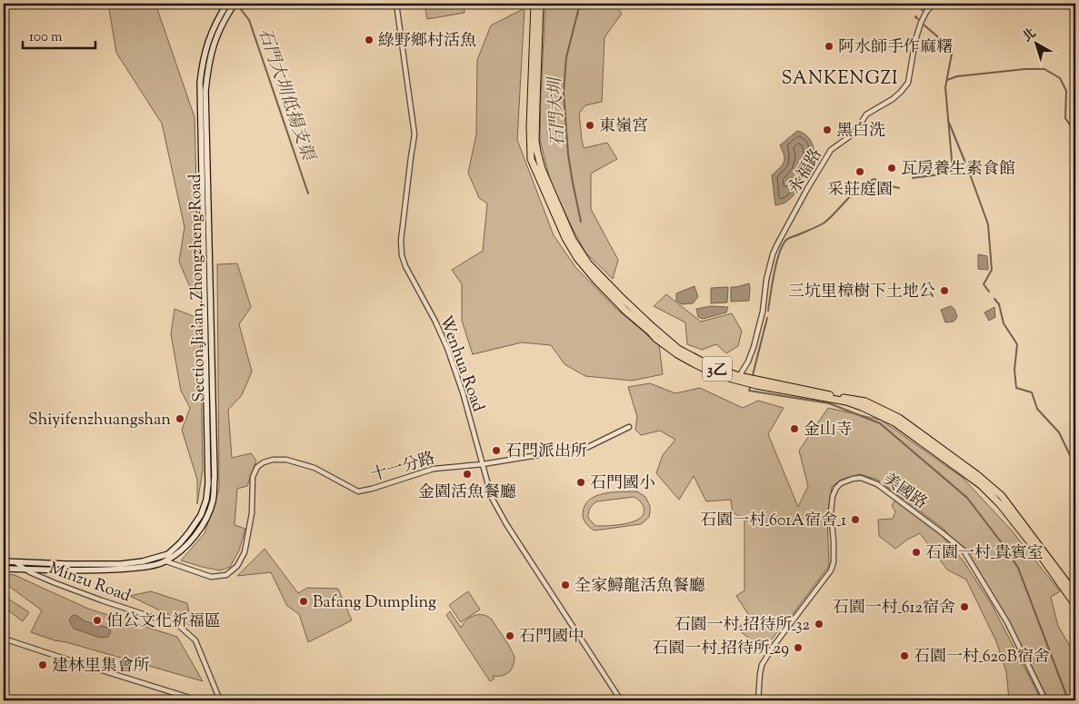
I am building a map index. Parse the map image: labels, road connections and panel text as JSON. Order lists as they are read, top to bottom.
{
  "streets": {
    "main road": ["Section Jia'an, Zhongzheng Road", "3乙"],
    "street": [
      "永福路",
      "Wenhua Road",
      "十一分路",
      "美國路",
      "Minzu Road"
    ]
  },
  "crossings": [
    ["永福路", "3乙"],
    ["Section Jia'an, Zhongzheng Road", "十一分路"],
    ["Section Jia'an, Zhongzheng Road", "Minzu Road"],
    ["Wenhua Road", "十一分路"]
  ],
  "districts": ["SANKENGZI"],
  "water": ["石門大圳低揚支渠", "石門大圳"],
  "places": [
    "綠野鄉村活魚",
    "阿水師手作麻糬",
    "東嶺宮",
    "黑白洗",
    "瓦房養生素食館",
    "采莊庭園",
    "三坑里樟樹下土地公",
    "Shiyifenzhuangshan",
    "金山寺",
    "石門派出所",
    "金園活魚餐廳",
    "石門國小",
    "石園一村_601A宿舍_1",
    "石園一村_貴賓室",
    "全家鱘龍活魚餐廳",
    "Bafang Dumpling",
    "石園一村_612宿舍",
    "伯公文化祈福區",
    "石園一村_招待所_32",
    "石門國中",
    "石園一村_招待所_29",
    "石園一村_620B宿舍",
    "建林里集會所"
  ],
  "scale_bar": "100 m",
  "north": "top left"
}
